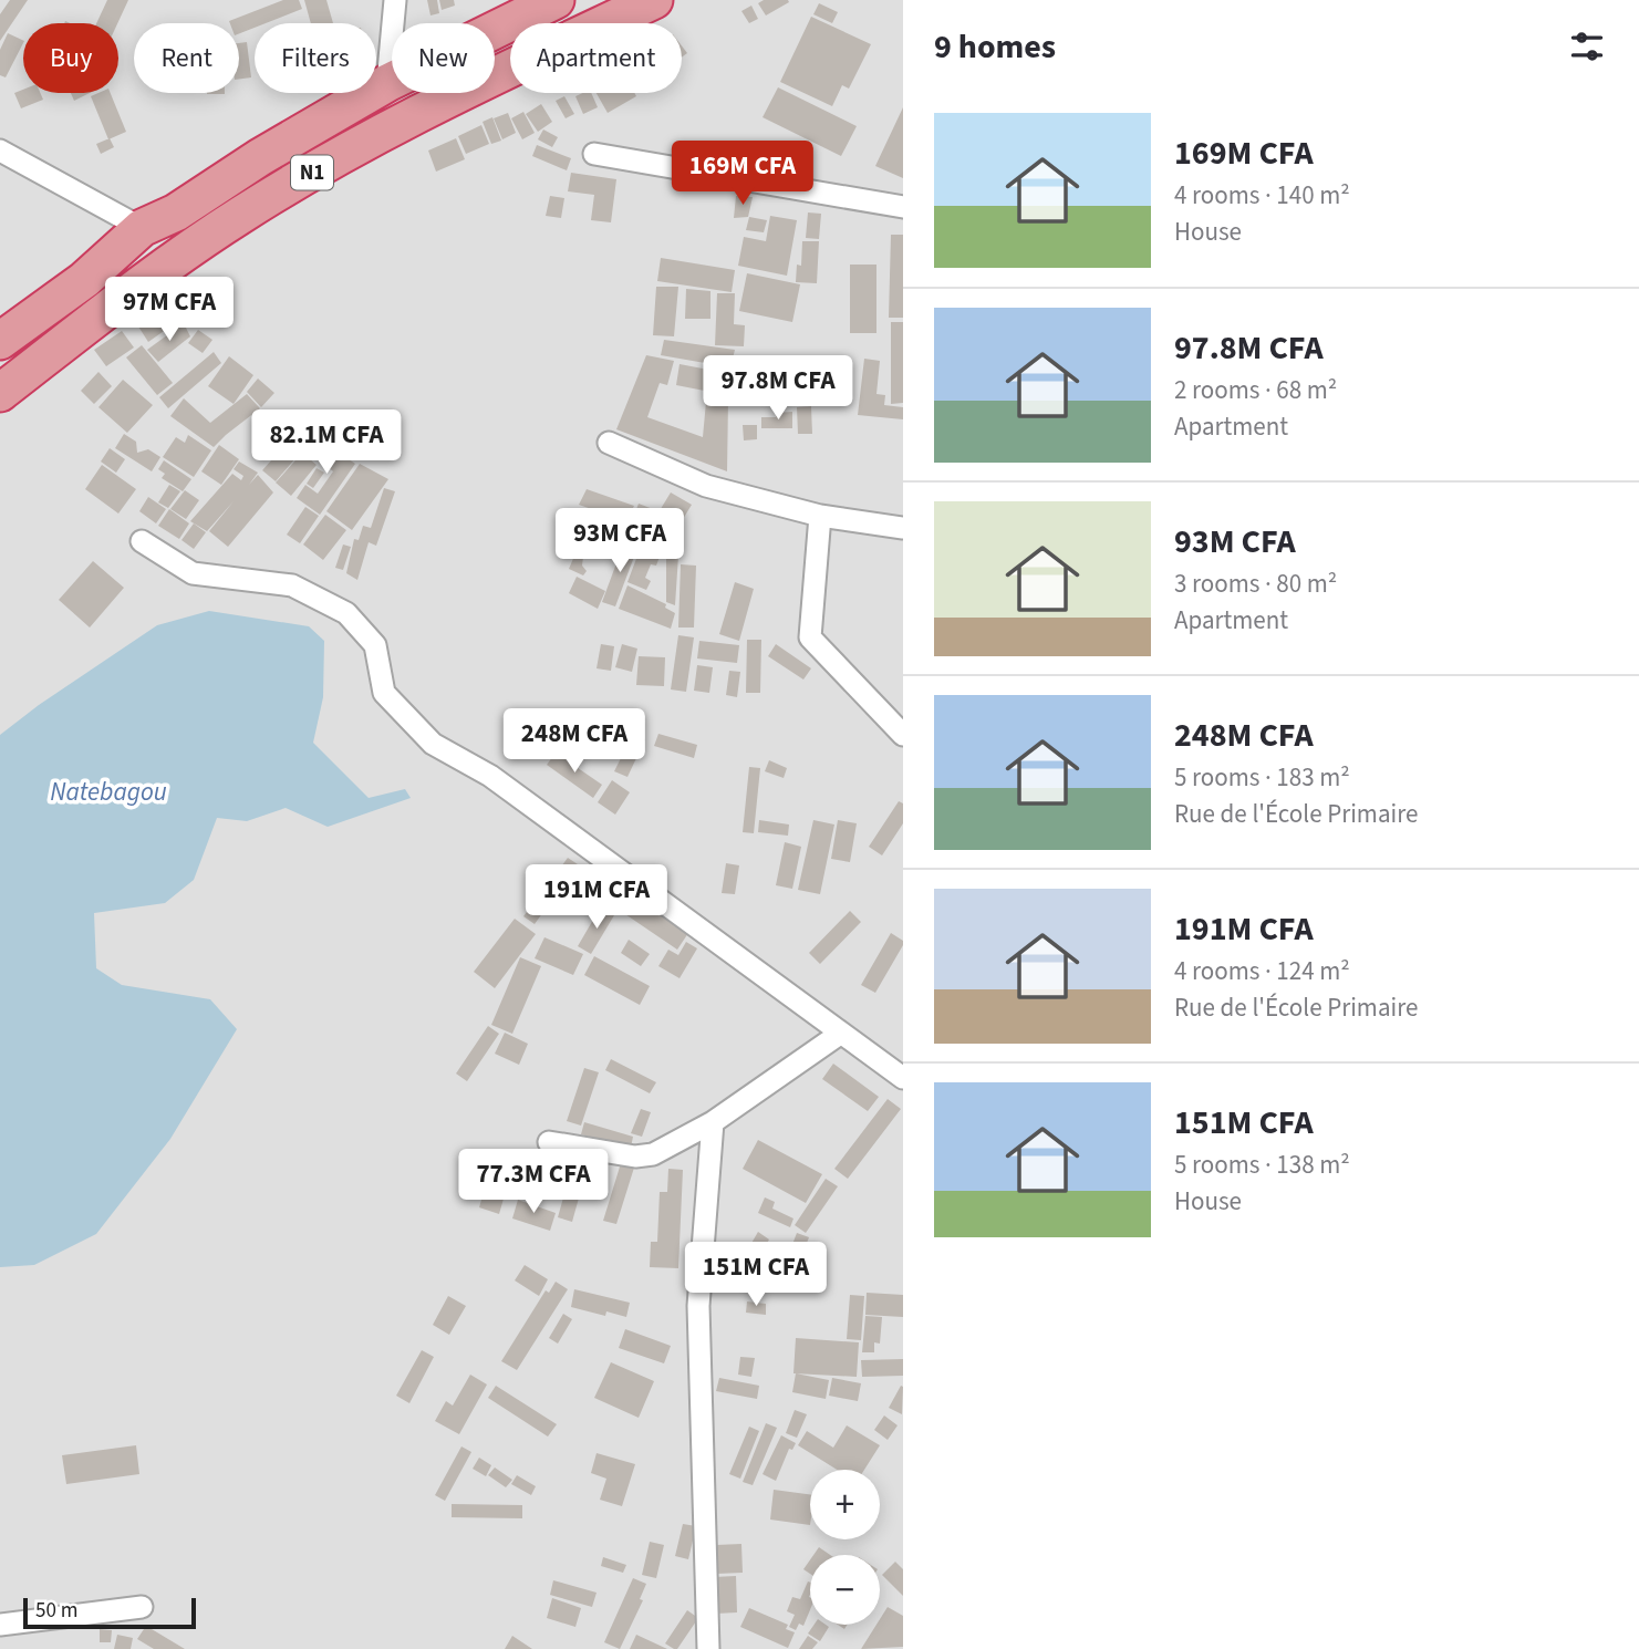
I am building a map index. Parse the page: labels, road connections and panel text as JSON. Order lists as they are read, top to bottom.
{
  "streets": {
    "highway": ["N1"]
  },
  "water": ["Natebagou"],
  "scale_bar": "50 m",
  "page": {
    "heading": "9 homes",
    "chip": [
      "Buy",
      "Rent",
      "Filters",
      "New",
      "Apartment"
    ],
    "list": [
      {
        "name": "169M CFA",
        "note": "4 rooms · 140 m² · House"
      },
      {
        "name": "97.8M CFA",
        "note": "2 rooms · 68 m² · Apartment"
      },
      {
        "name": "93M CFA",
        "note": "3 rooms · 80 m² · Apartment"
      },
      {
        "name": "248M CFA",
        "note": "5 rooms · 183 m² · Rue de l'École Primaire"
      },
      {
        "name": "191M CFA",
        "note": "4 rooms · 124 m² · Rue de l'École Primaire"
      },
      {
        "name": "151M CFA",
        "note": "5 rooms · 138 m² · House"
      }
    ],
    "price": [
      "169M CFA",
      "97M CFA",
      "97.8M CFA",
      "82.1M CFA",
      "93M CFA",
      "248M CFA",
      "191M CFA",
      "77.3M CFA",
      "151M CFA"
    ],
    "map_buttons": ["+", "−"],
    "scale": "50 m"
  }
}
